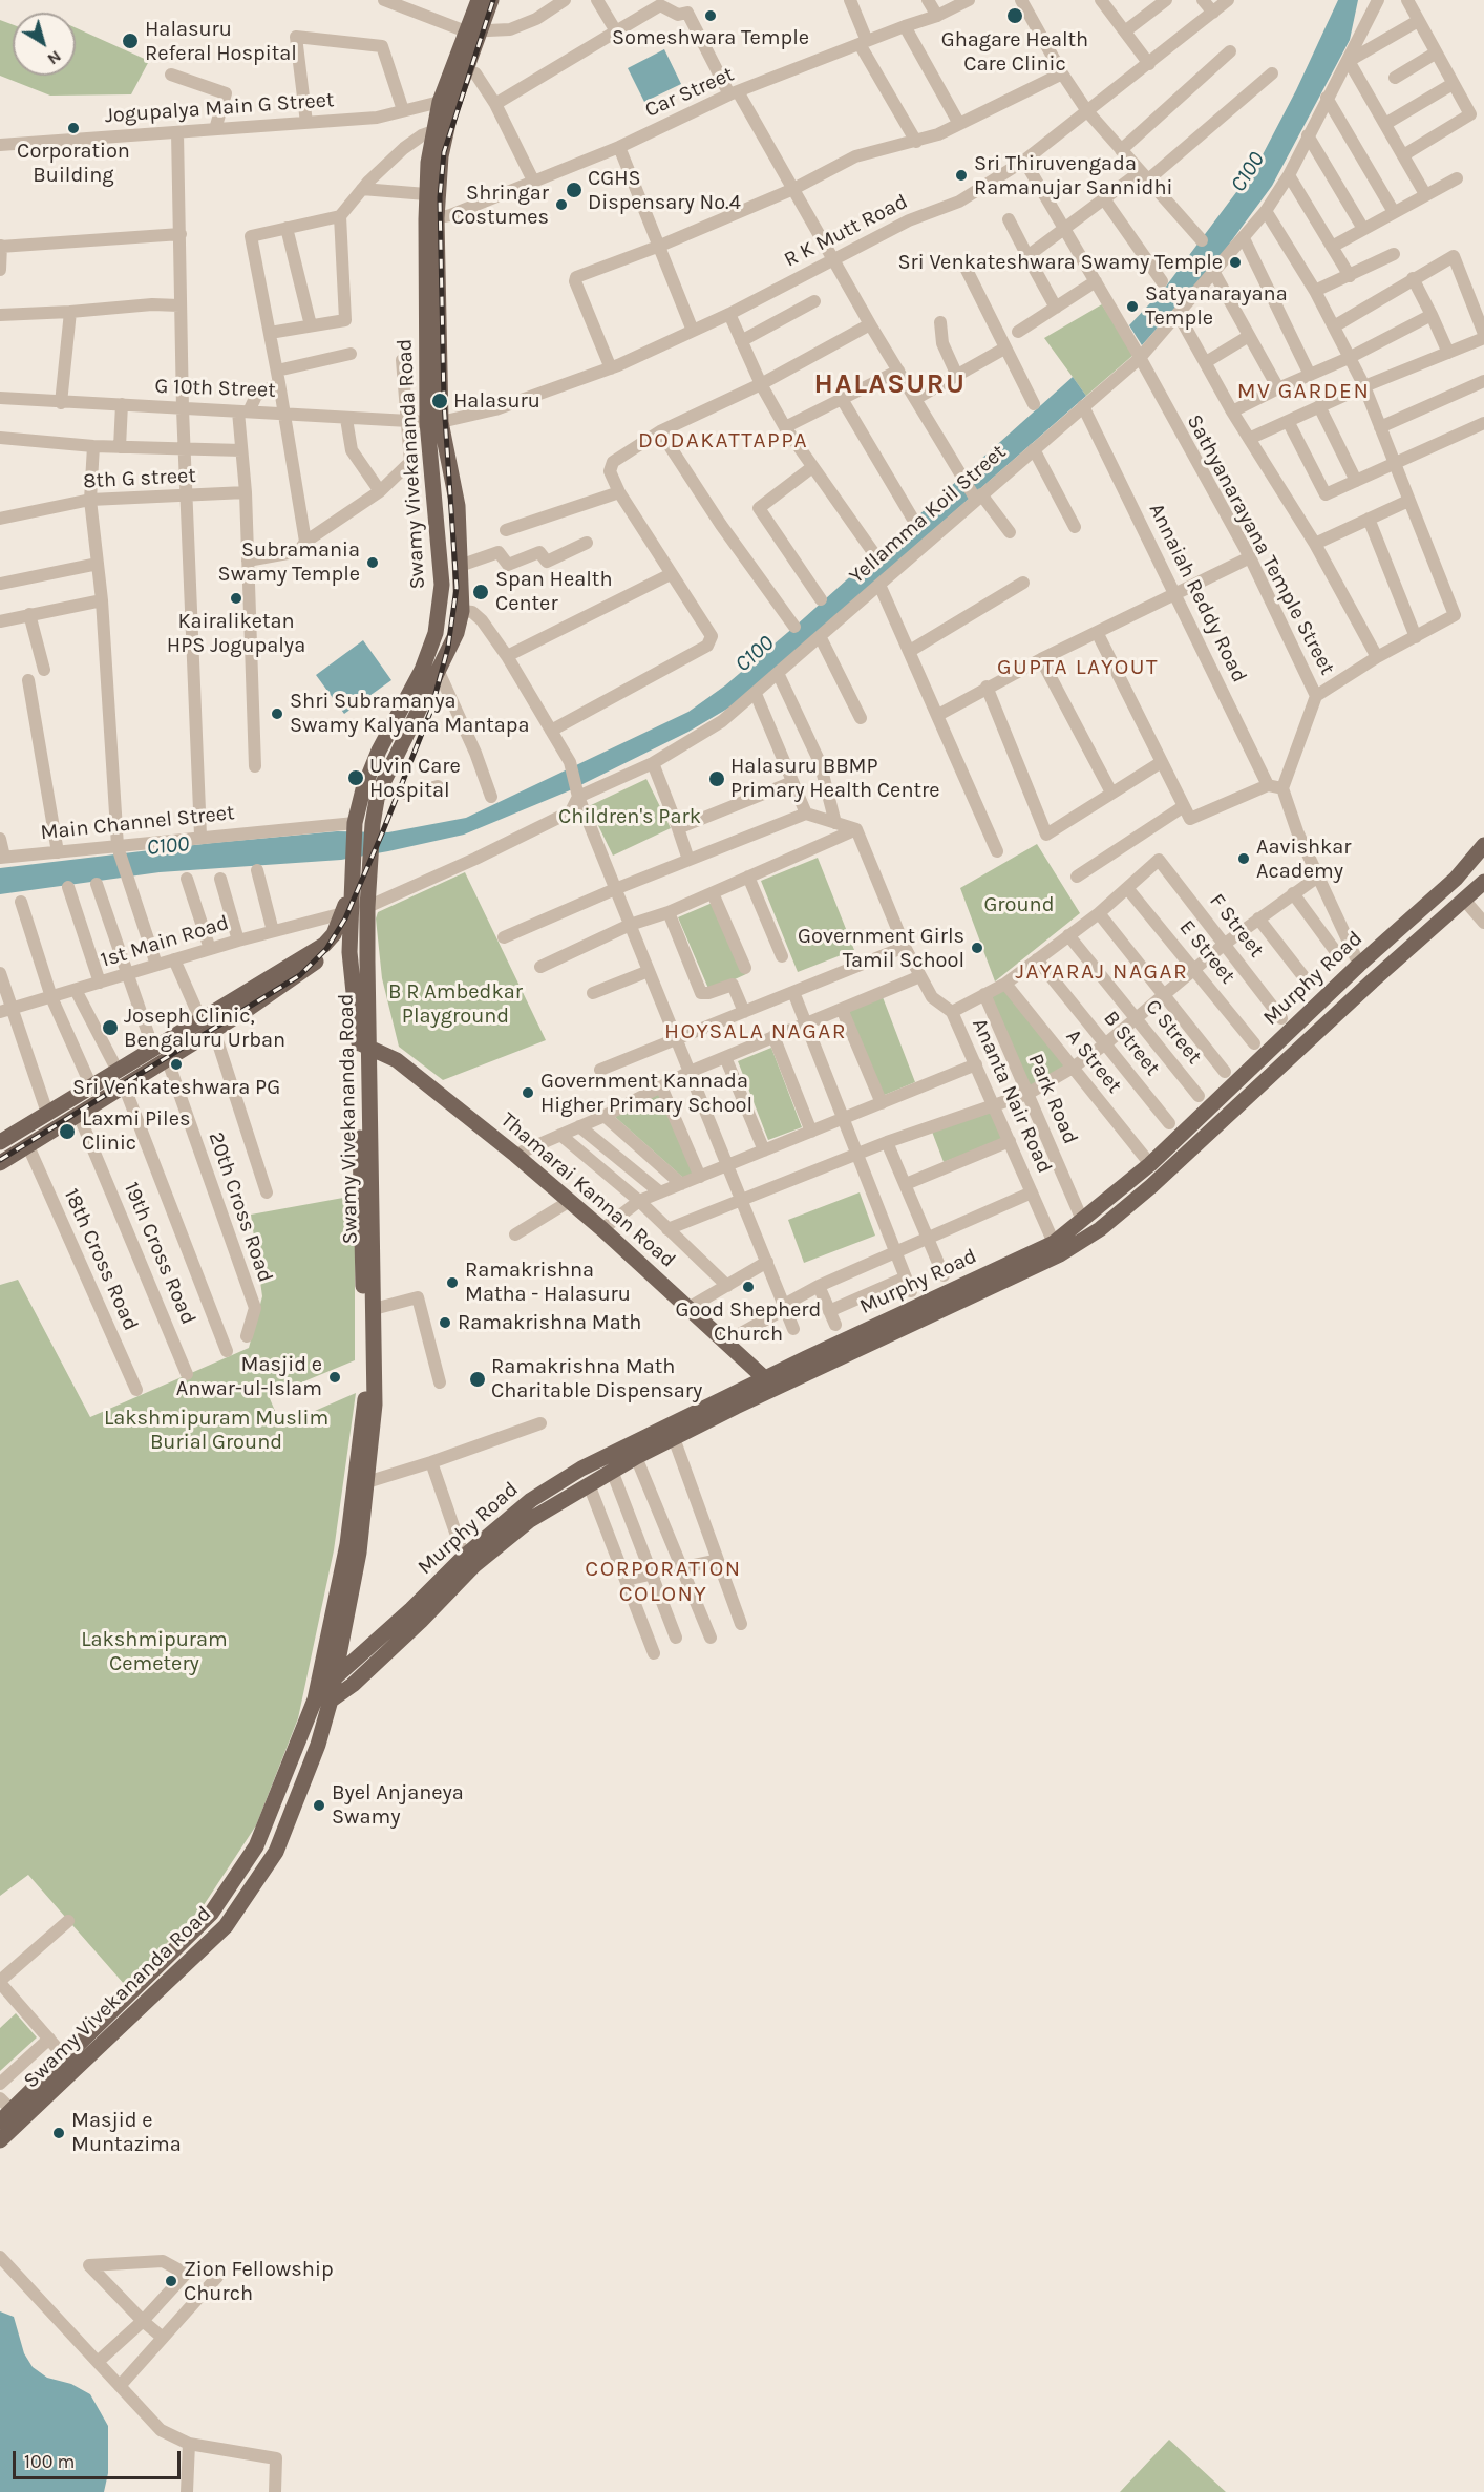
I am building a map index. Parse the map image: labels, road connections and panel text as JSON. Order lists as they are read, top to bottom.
{
  "streets": {
    "main road": ["Swamy Vivekananda Road", "Murphy Road", "Thamarai Kannan Road"],
    "street": [
      "Car Street",
      "Jogupalya Main G Street",
      "R K Mutt Road",
      "G 10th Street",
      "8th G street",
      "Yellamma Koil Street",
      "Sathyanarayana Temple Street",
      "Annaiah Reddy Road",
      "Main Channel Street",
      "F Street",
      "1st Main Road",
      "E Street",
      "C Street",
      "B Street",
      "A Street",
      "Ananta Nair Road",
      "Park Road",
      "20th Cross Road",
      "19th Cross Road",
      "18th Cross Road"
    ]
  },
  "crossings": [
    ["Car Street", "Swamy Vivekananda Road"],
    ["Jogupalya Main G Street", "Swamy Vivekananda Road"],
    ["R K Mutt Road", "G 10th Street"],
    ["R K Mutt Road", "Swamy Vivekananda Road"],
    ["R K Mutt Road", "Sathyanarayana Temple Street"],
    ["G 10th Street", "Swamy Vivekananda Road"],
    ["Swamy Vivekananda Road", "Yellamma Koil Street"],
    ["Swamy Vivekananda Road", "Main Channel Street"],
    ["Swamy Vivekananda Road", "Murphy Road"],
    ["Swamy Vivekananda Road", "Thamarai Kannan Road"],
    ["Yellamma Koil Street", "Sathyanarayana Temple Street"],
    ["Yellamma Koil Street", "Annaiah Reddy Road"],
    ["F Street", "E Street"],
    ["1st Main Road", "20th Cross Road"],
    ["Murphy Road", "A Street"],
    ["Murphy Road", "Ananta Nair Road"],
    ["Murphy Road", "Park Road"],
    ["Murphy Road", "Thamarai Kannan Road"]
  ],
  "districts": [
    "HALASURU",
    "MV GARDEN",
    "DODAKATTAPPA",
    "GUPTA LAYOUT",
    "JAYARAJ NAGAR",
    "HOYSALA NAGAR",
    "CORPORATION COLONY"
  ],
  "water": ["C100"],
  "parks": [
    "Children's Park",
    "Ground",
    "B R Ambedkar Playground",
    "Lakshmipuram Muslim Burial Ground",
    "Lakshmipuram Cemetery"
  ],
  "places": [
    "Someshwara Temple",
    "Ghagare Health Care Clinic",
    "Halasuru Referal Hospital",
    "Corporation Building",
    "Sri Thiruvengada Ramanujar Sannidhi",
    "CGHS Dispensary No.4",
    "Shringar Costumes",
    "Sri Venkateshwara Swamy Temple",
    "Satyanarayana Temple",
    "Halasuru",
    "Subramania Swamy Temple",
    "Span Health Center",
    "Kairaliketan HPS Jogupalya",
    "Shri Subramanya Swamy Kalyana Mantapa",
    "Uvin Care Hospital",
    "Halasuru BBMP Primary Health Centre",
    "Aavishkar Academy",
    "Government Girls Tamil School",
    "Joseph Clinic, Bengaluru Urban",
    "Sri Venkateshwara PG",
    "Government Kannada Higher Primary School",
    "Laxmi Piles Clinic",
    "Ramakrishna Matha - Halasuru",
    "Good Shepherd Church",
    "Ramakrishna Math",
    "Masjid e Anwar-ul-Islam",
    "Ramakrishna Math Charitable Dispensary",
    "Byel Anjaneya Swamy",
    "Masjid e Muntazima",
    "Zion Fellowship Church"
  ],
  "scale_bar": "100 m",
  "north": "bottom right"
}
